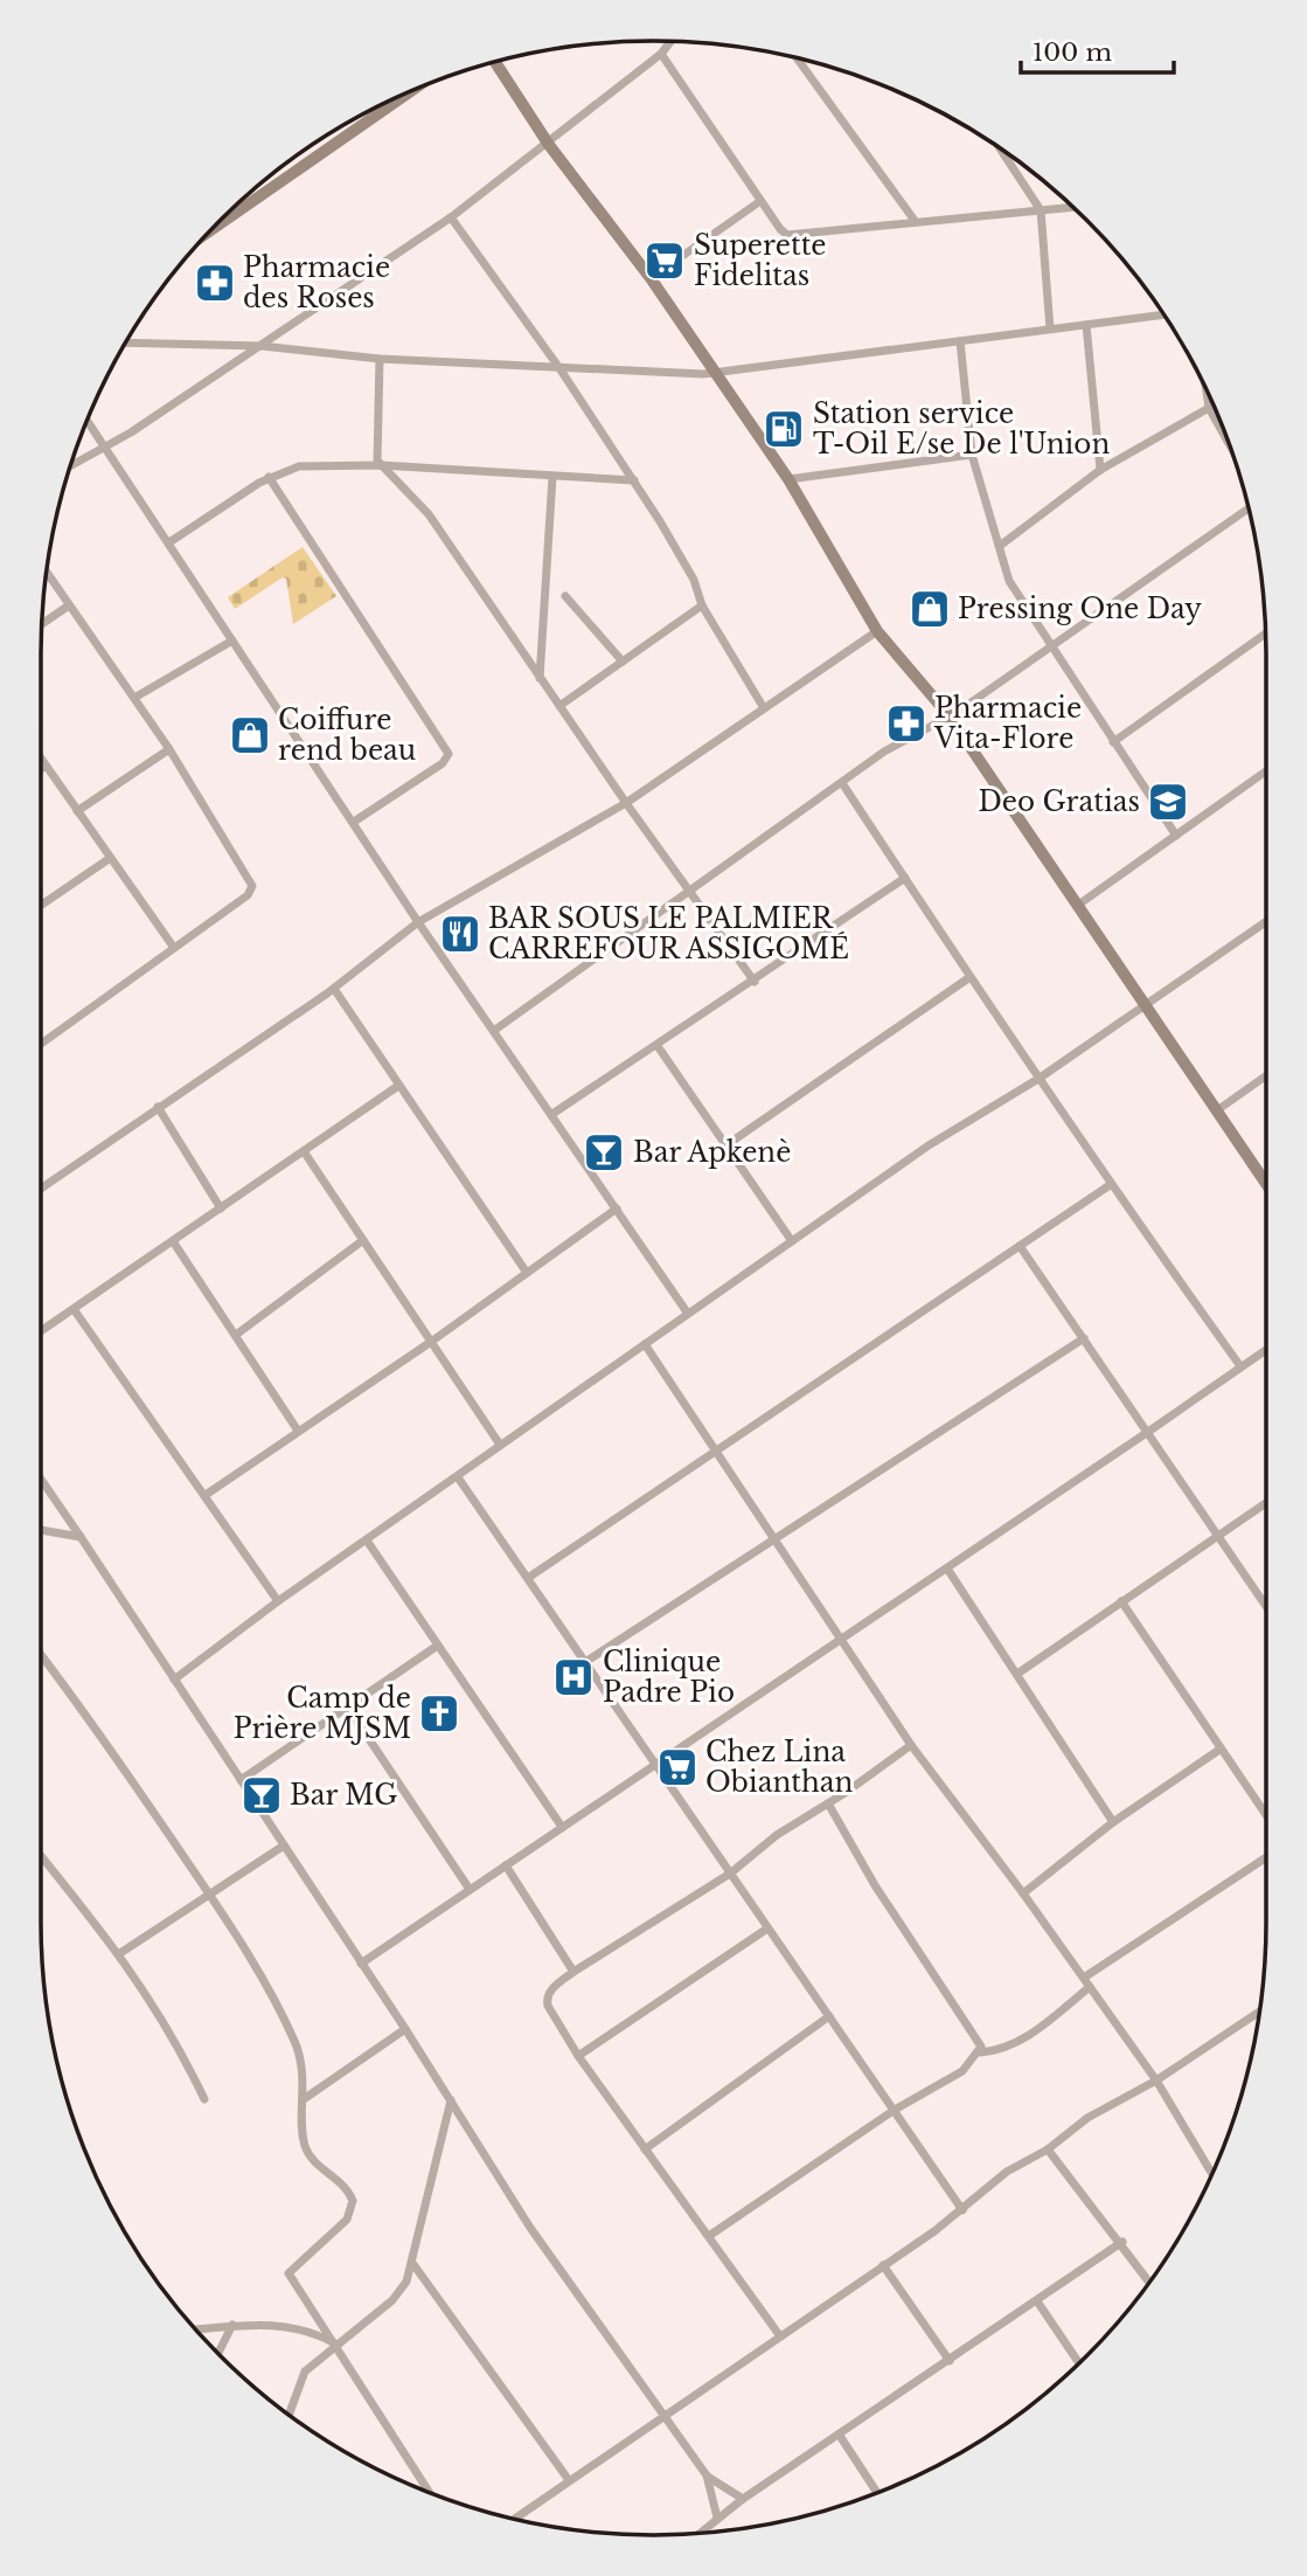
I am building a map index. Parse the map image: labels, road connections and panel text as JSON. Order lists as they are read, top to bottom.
{
  "places": {
    "supermarket": ["Superette Fidelitas", "Chez Lina Obianthan"],
    "pharmacy": ["Pharmacie des Roses", "Pharmacie Vita-Flore"],
    "fuel station": ["Station service T-Oil E/se De l'Union"],
    "shop": ["Pressing One Day", "Coiffure rend beau"],
    "school or university": ["Deo Gratias"],
    "restaurant": ["BAR SOUS LE PALMIER CARREFOUR ASSIGOMÉ"],
    "bar": ["Bar Apkenè", "Bar MG"],
    "hospital": ["Clinique Padre Pio"],
    "church": ["Camp de Prière MJSM"]
  },
  "scale_bar": "100 m"
}
